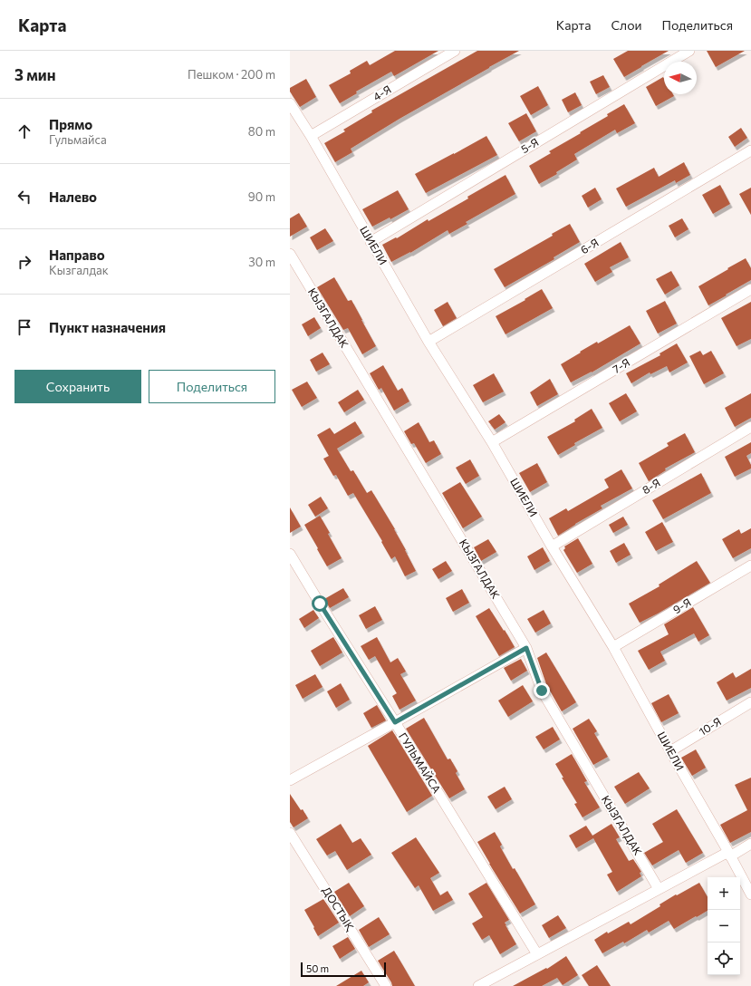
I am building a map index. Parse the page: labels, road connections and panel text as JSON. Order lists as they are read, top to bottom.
{
  "streets": {
    "street": [
      "4-Я",
      "5-Я",
      "ШИЕЛИ",
      "6-Я",
      "КЫЗГАЛДАК",
      "7-Я",
      "8-Я",
      "9-Я",
      "10-Я",
      "ГУЛЬМАЙСА",
      "ДОСТЫҚ"
    ]
  },
  "crossings": [
    ["4-Я", "ШИЕЛИ"],
    ["5-Я", "ШИЕЛИ"],
    ["ШИЕЛИ", "6-Я"],
    ["ШИЕЛИ", "7-Я"],
    ["ШИЕЛИ", "8-Я"],
    ["ШИЕЛИ", "9-Я"],
    ["ШИЕЛИ", "10-Я"]
  ],
  "scale_bar": "50 m",
  "north": "left",
  "page": {
    "header": "Карта",
    "nav": ["Карта", "Слои", "Поделиться"],
    "heading": ["3 мин", "Пешком · 200 m"],
    "list": [
      ["Прямо", "Гульмайса", "80 m"],
      ["Налево", "90 m"],
      ["Направо", "Кызгалдак", "30 m"],
      "Пункт назначения"
    ],
    "buttons": ["Сохранить", "Поделиться"],
    "map_buttons": ["+", "−"],
    "scale": "50 m"
  }
}
